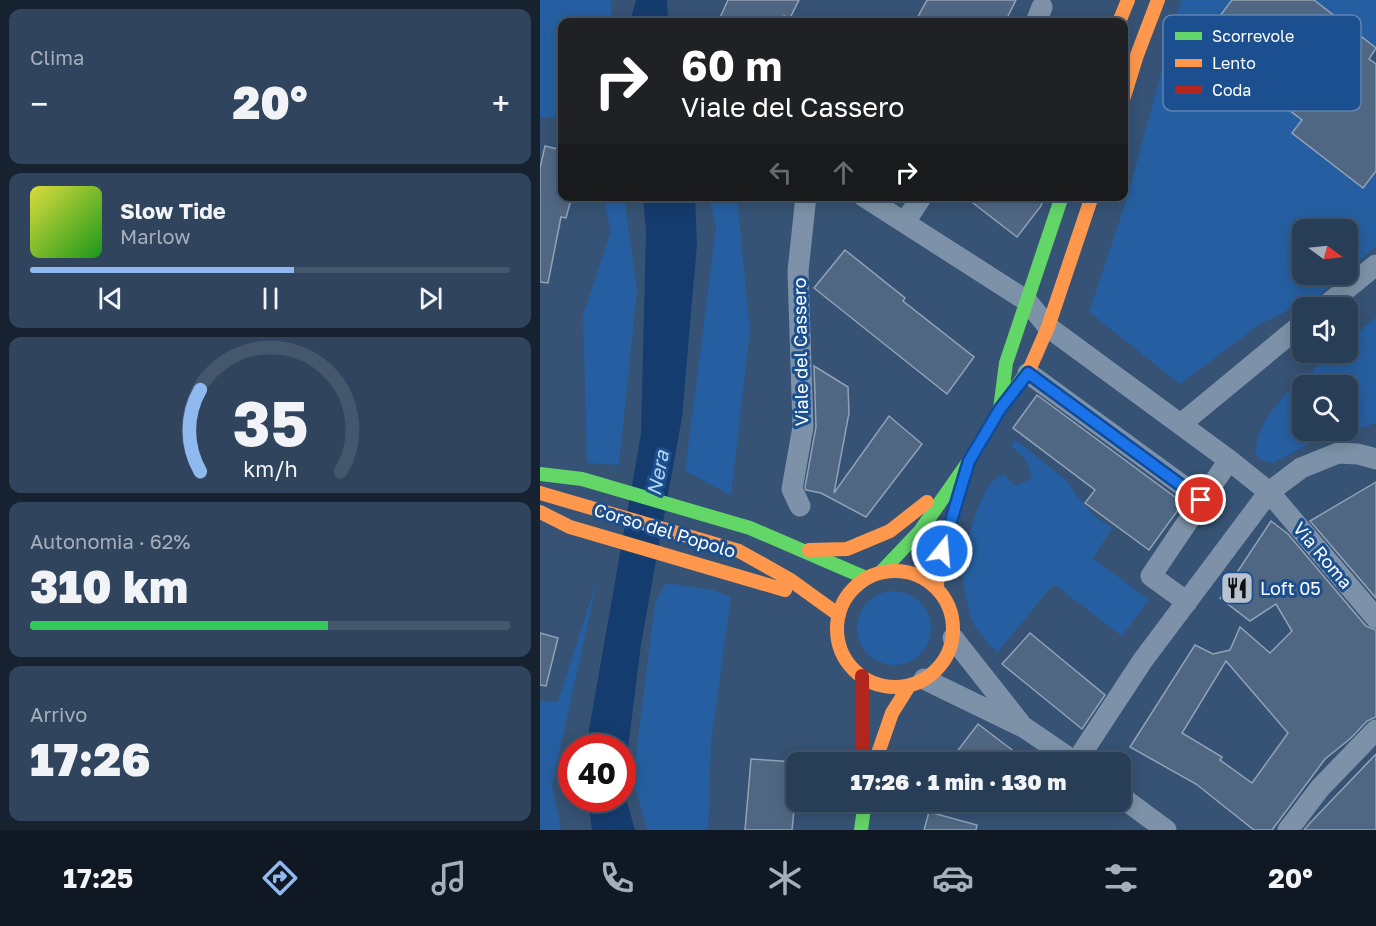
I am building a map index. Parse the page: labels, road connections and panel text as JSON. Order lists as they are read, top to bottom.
{
  "streets": {
    "street": ["Viale del Cassero", "Corso del Popolo", "Via Roma"]
  },
  "water": ["Nera"],
  "places": {
    "restaurant": ["Loft 05"]
  },
  "legend": ["Scorrevole", "Lento", "Coda"],
  "north": "right",
  "page": {
    "tile": [
      "Clima",
      ["Autonomia · 62%", "310 km"],
      ["Arrivo", "17:26"]
    ],
    "turn": ["60 m", "Viale del Cassero"],
    "heat": ["−", "20°", "+"],
    "song": ["Slow Tide", "Marlow"],
    "limit": "40",
    "trip": "17:26 · 1 min · 130 m",
    "tabs": ["17:25", "20°"],
    "gauge": ["35", "km/h"]
  }
}
